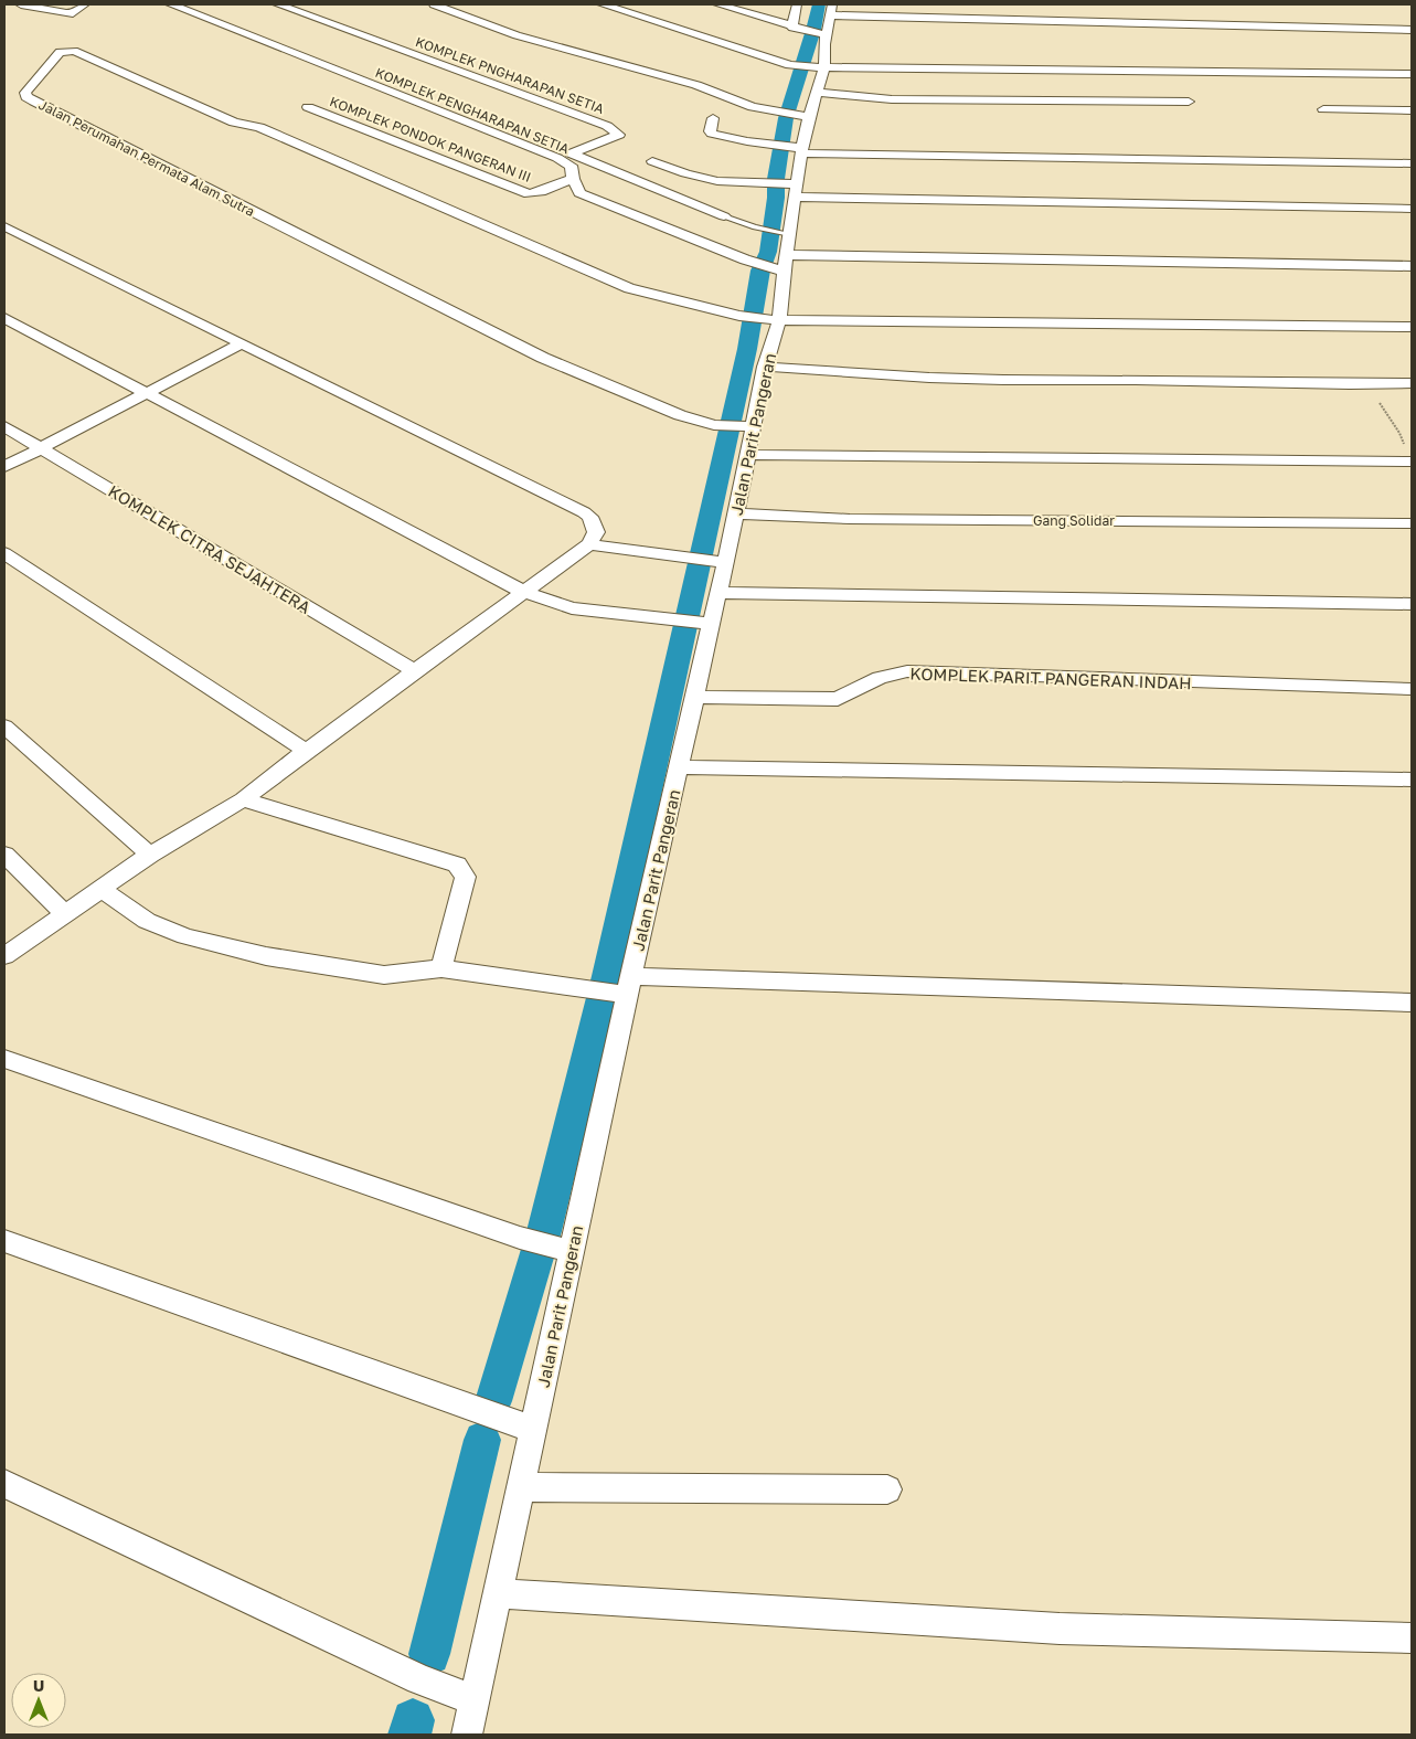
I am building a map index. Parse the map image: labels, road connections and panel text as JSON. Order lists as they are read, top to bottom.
{
  "streets": {
    "street": [
      "KOMPLEK PNGHARAPAN SETIA",
      "KOMPLEK PENGHARAPAN SETIA",
      "KOMPLEK PONDOK PANGERAN III",
      "Jalan Perumahan Permata Alam Sutra",
      "Jalan Parit Pangeran",
      "Gang Solidar",
      "KOMPLEK CITRA SEJAHTERA",
      "KOMPLEK PARIT PANGERAN INDAH"
    ]
  },
  "crossings": [
    ["KOMPLEK PENGHARAPAN SETIA", "KOMPLEK PONDOK PANGERAN III"],
    ["KOMPLEK PENGHARAPAN SETIA", "Jalan Parit Pangeran"],
    ["Jalan Perumahan Permata Alam Sutra", "Jalan Parit Pangeran"],
    ["Jalan Parit Pangeran", "Gang Solidar"],
    ["Jalan Parit Pangeran", "KOMPLEK PARIT PANGERAN INDAH"]
  ],
  "north": "top"
}
